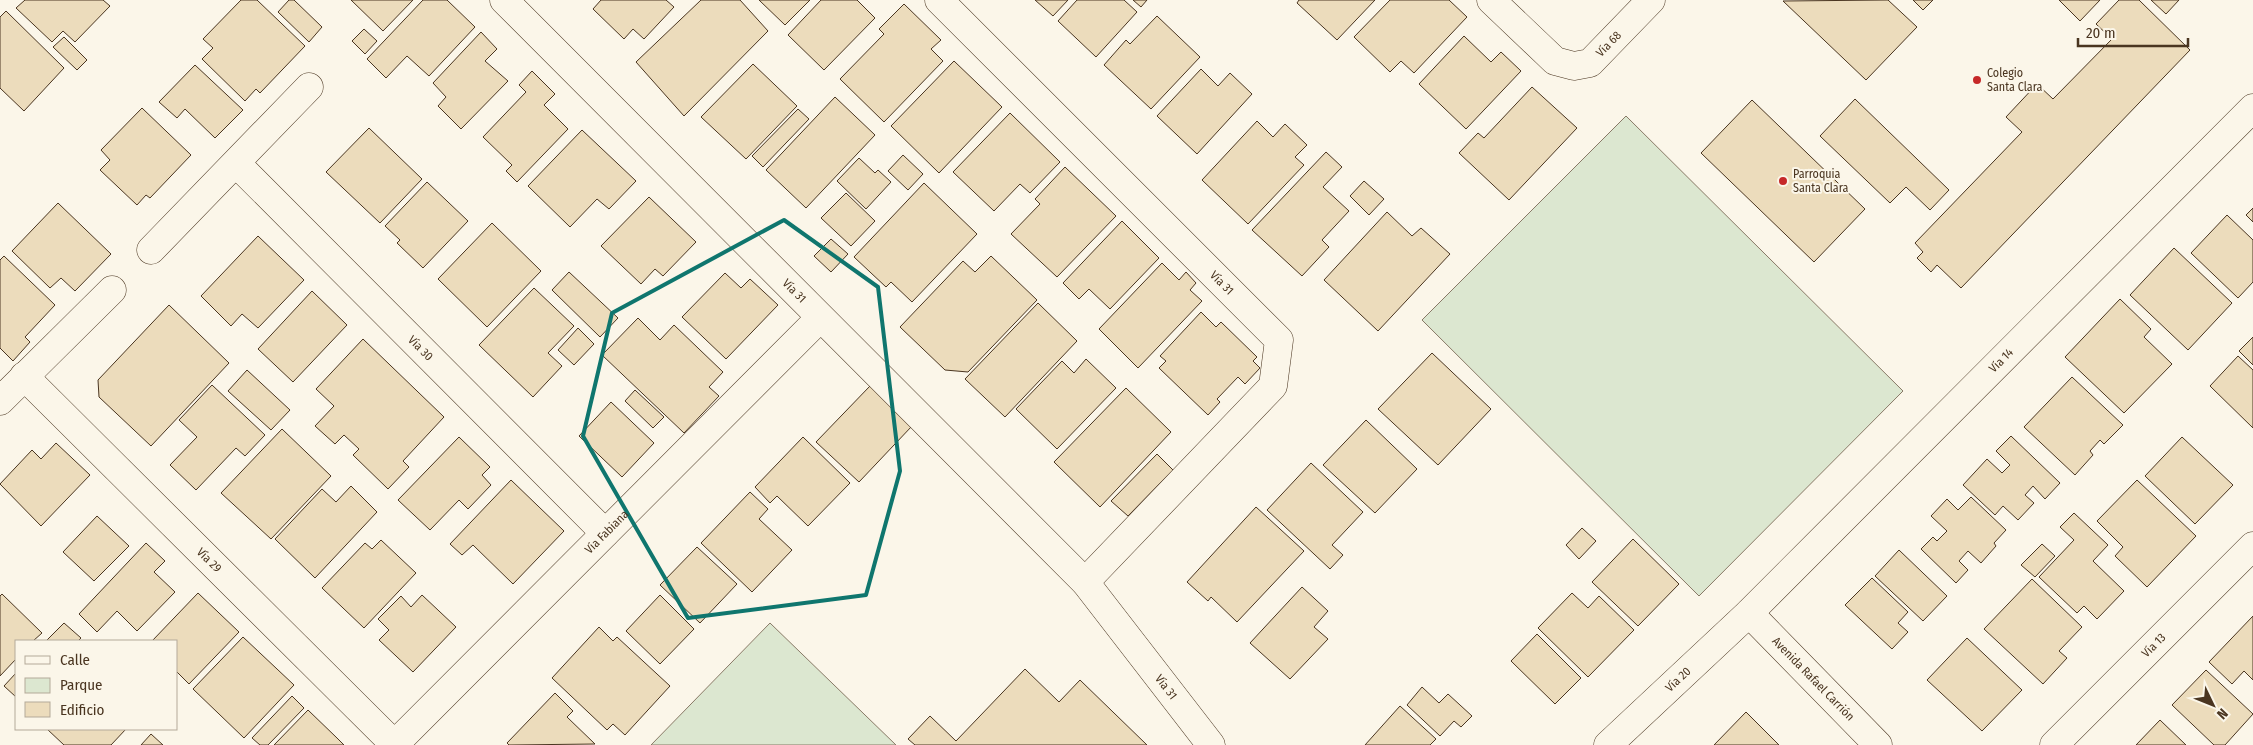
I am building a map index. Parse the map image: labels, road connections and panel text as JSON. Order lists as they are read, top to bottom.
{
  "streets": {
    "street": [
      "Vía 68",
      "Vía 31",
      "Vía 30",
      "Vía 14",
      "Vía Fabiana",
      "Vía 29",
      "Vía 13",
      "Vía 20",
      "Avenida Rafael Carrión"
    ]
  },
  "crossings": [
    ["Vía 31", "Vía Fabiana"],
    ["Vía 30", "Vía Fabiana"],
    ["Vía 14", "Vía 20"],
    ["Vía 14", "Avenida Rafael Carrión"],
    ["Vía Fabiana", "Vía 29"],
    ["Vía 20", "Avenida Rafael Carrión"]
  ],
  "places": ["Colegio Santa Clara", "Parroquia Santa Clara"],
  "legend": ["Calle", "Parque", "Edificio"],
  "scale_bar": "20 m",
  "north": "bottom right"
}
